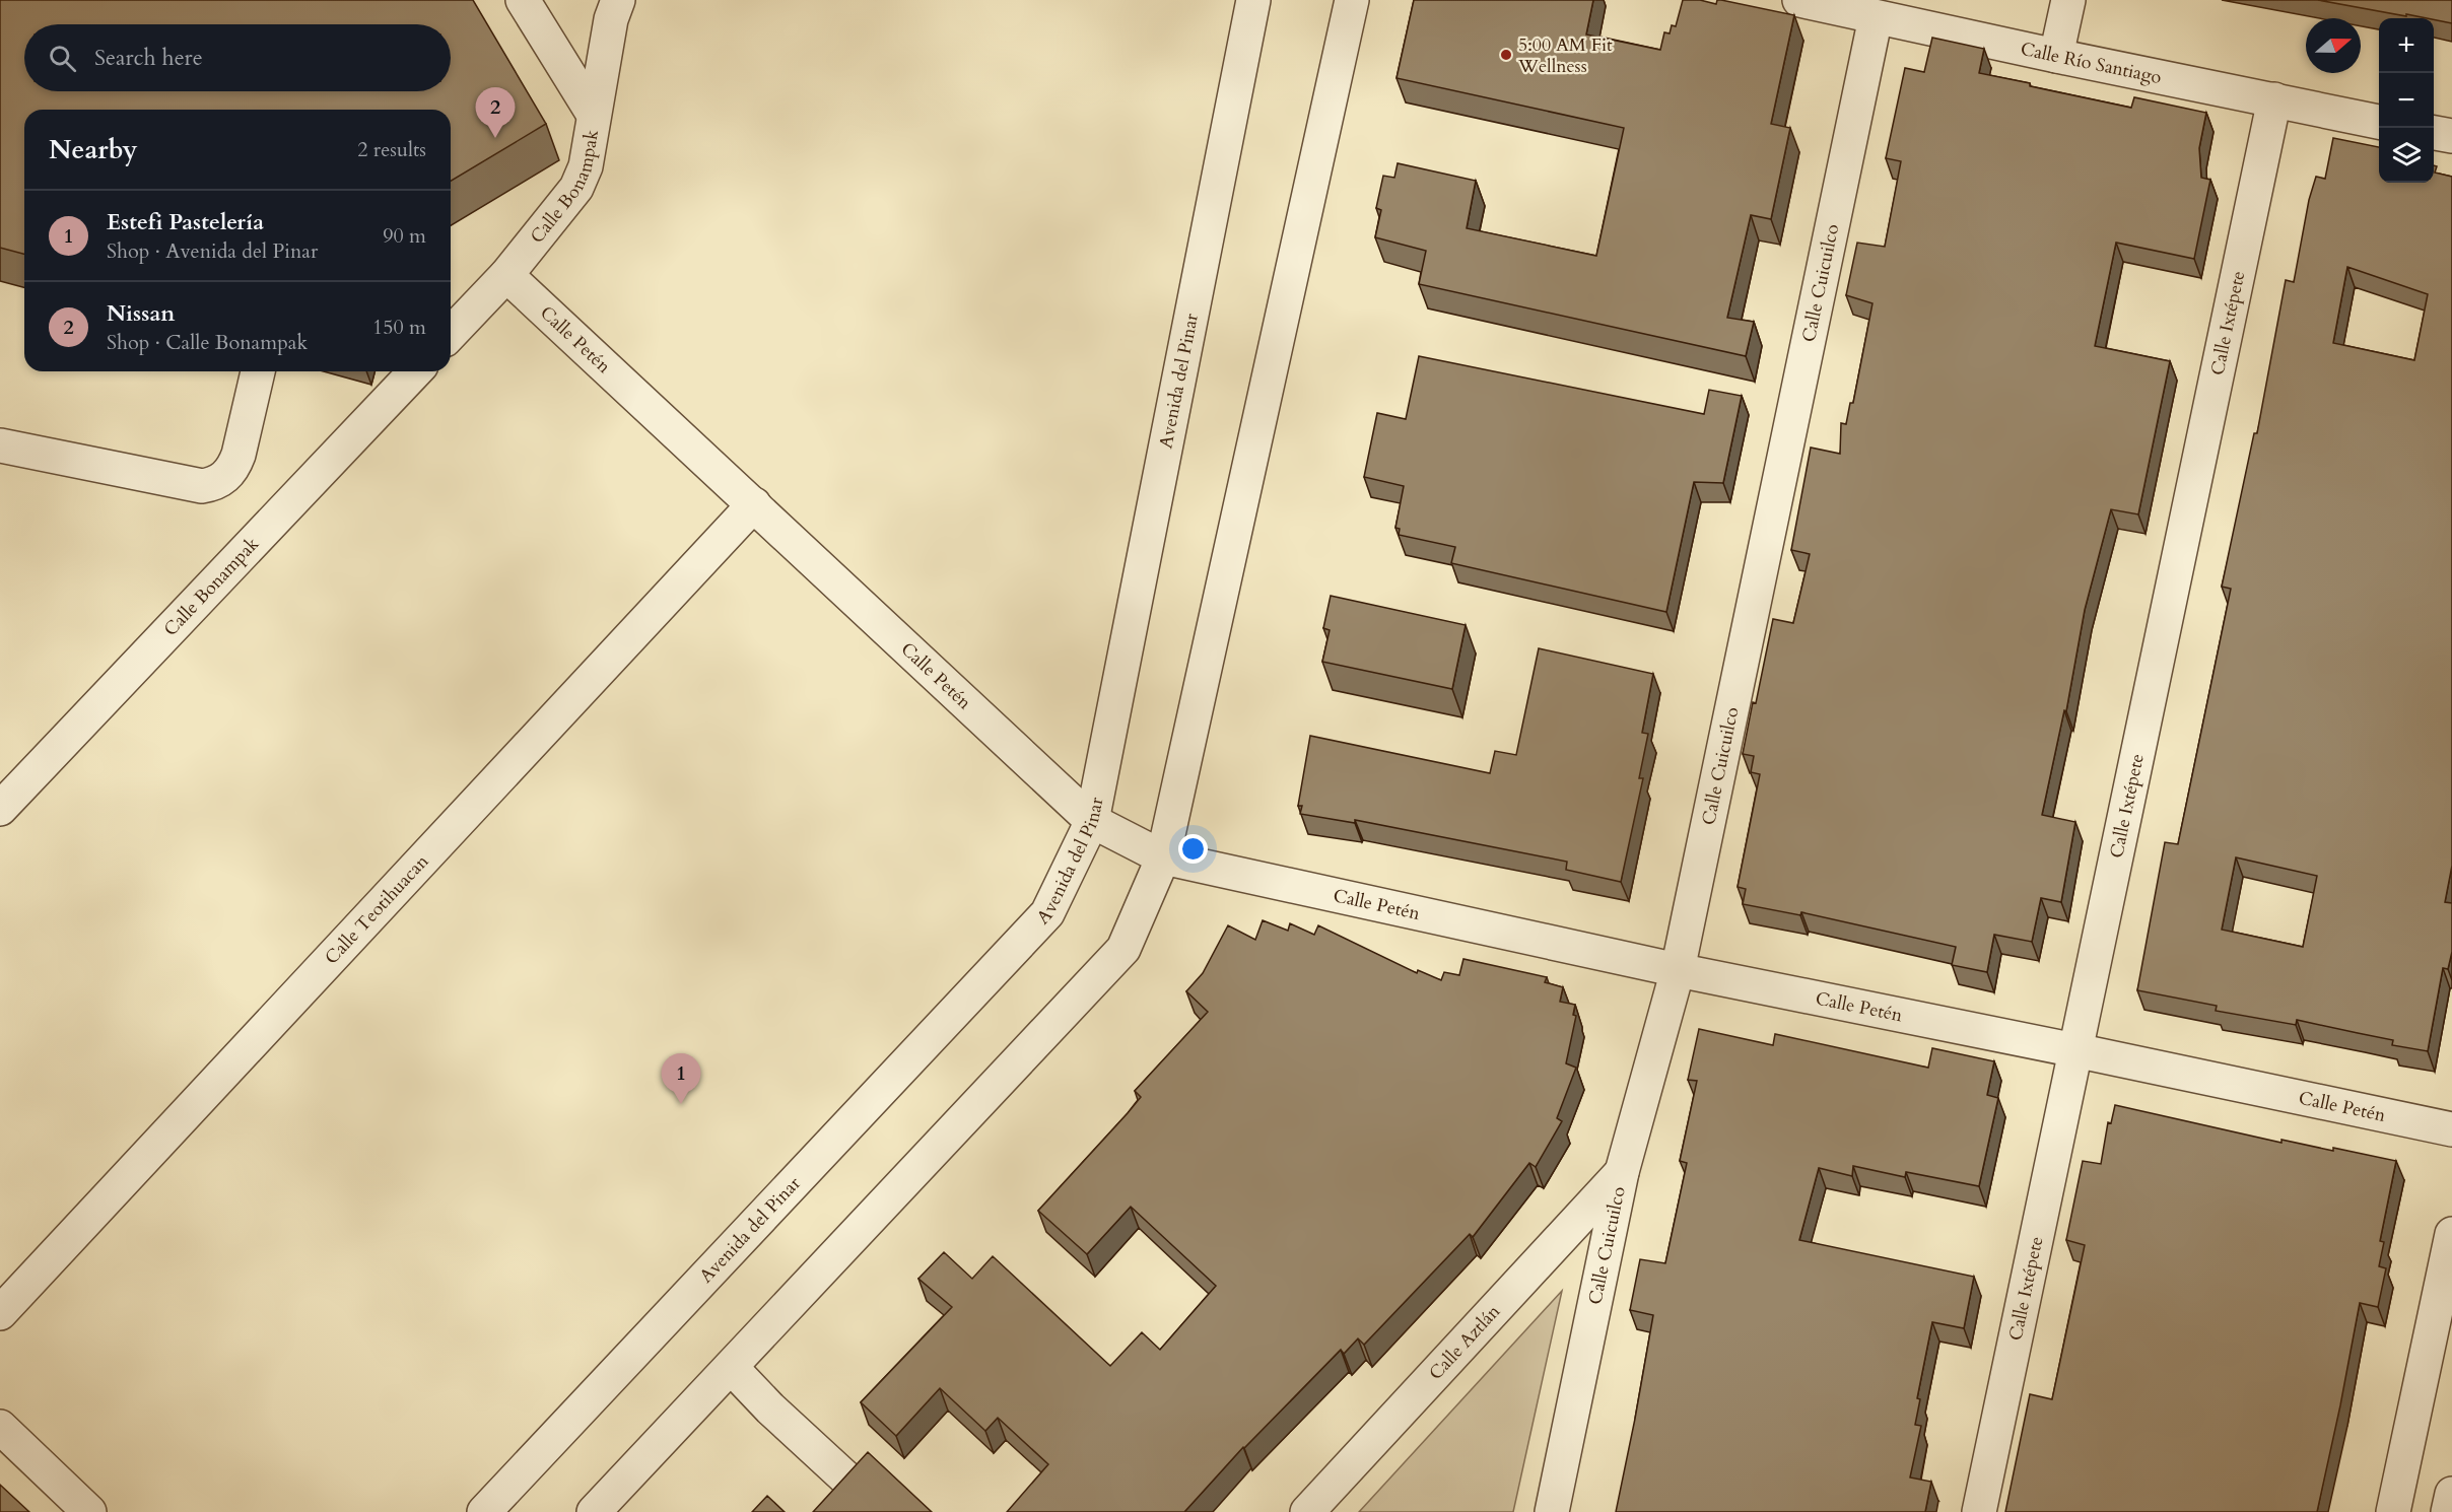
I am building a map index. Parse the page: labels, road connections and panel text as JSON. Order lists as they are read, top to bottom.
{
  "streets": {
    "street": [
      "Calle Río Santiago",
      "Calle Bonampak",
      "Calle Cuicuilco",
      "Calle Ixtépete",
      "Calle Petén",
      "Avenida del Pinar",
      "Calle Teotihuacan",
      "Calle Aztlán"
    ]
  },
  "crossings": [
    ["Calle Río Santiago", "Calle Cuicuilco"],
    ["Calle Río Santiago", "Calle Ixtépete"],
    ["Calle Bonampak", "Calle Petén"],
    ["Calle Cuicuilco", "Calle Petén"],
    ["Calle Cuicuilco", "Calle Aztlán"],
    ["Calle Ixtépete", "Calle Petén"],
    ["Calle Petén", "Avenida del Pinar"],
    ["Calle Petén", "Calle Teotihuacan"]
  ],
  "places": ["5:00 AM Fit Wellness"],
  "north": "right",
  "page": {
    "map_buttons": ["+", "−"],
    "search": "Search here",
    "pins": ["2", "1"],
    "heading": ["Nearby", "2 results"],
    "list": [
      {
        "mark": "1",
        "name": "Estefi Pastelería",
        "note": "Shop · Avenida del Pinar",
        "value": "90 m"
      },
      {
        "mark": "2",
        "name": "Nissan",
        "note": "Shop · Calle Bonampak",
        "value": "150 m"
      }
    ]
  }
}
